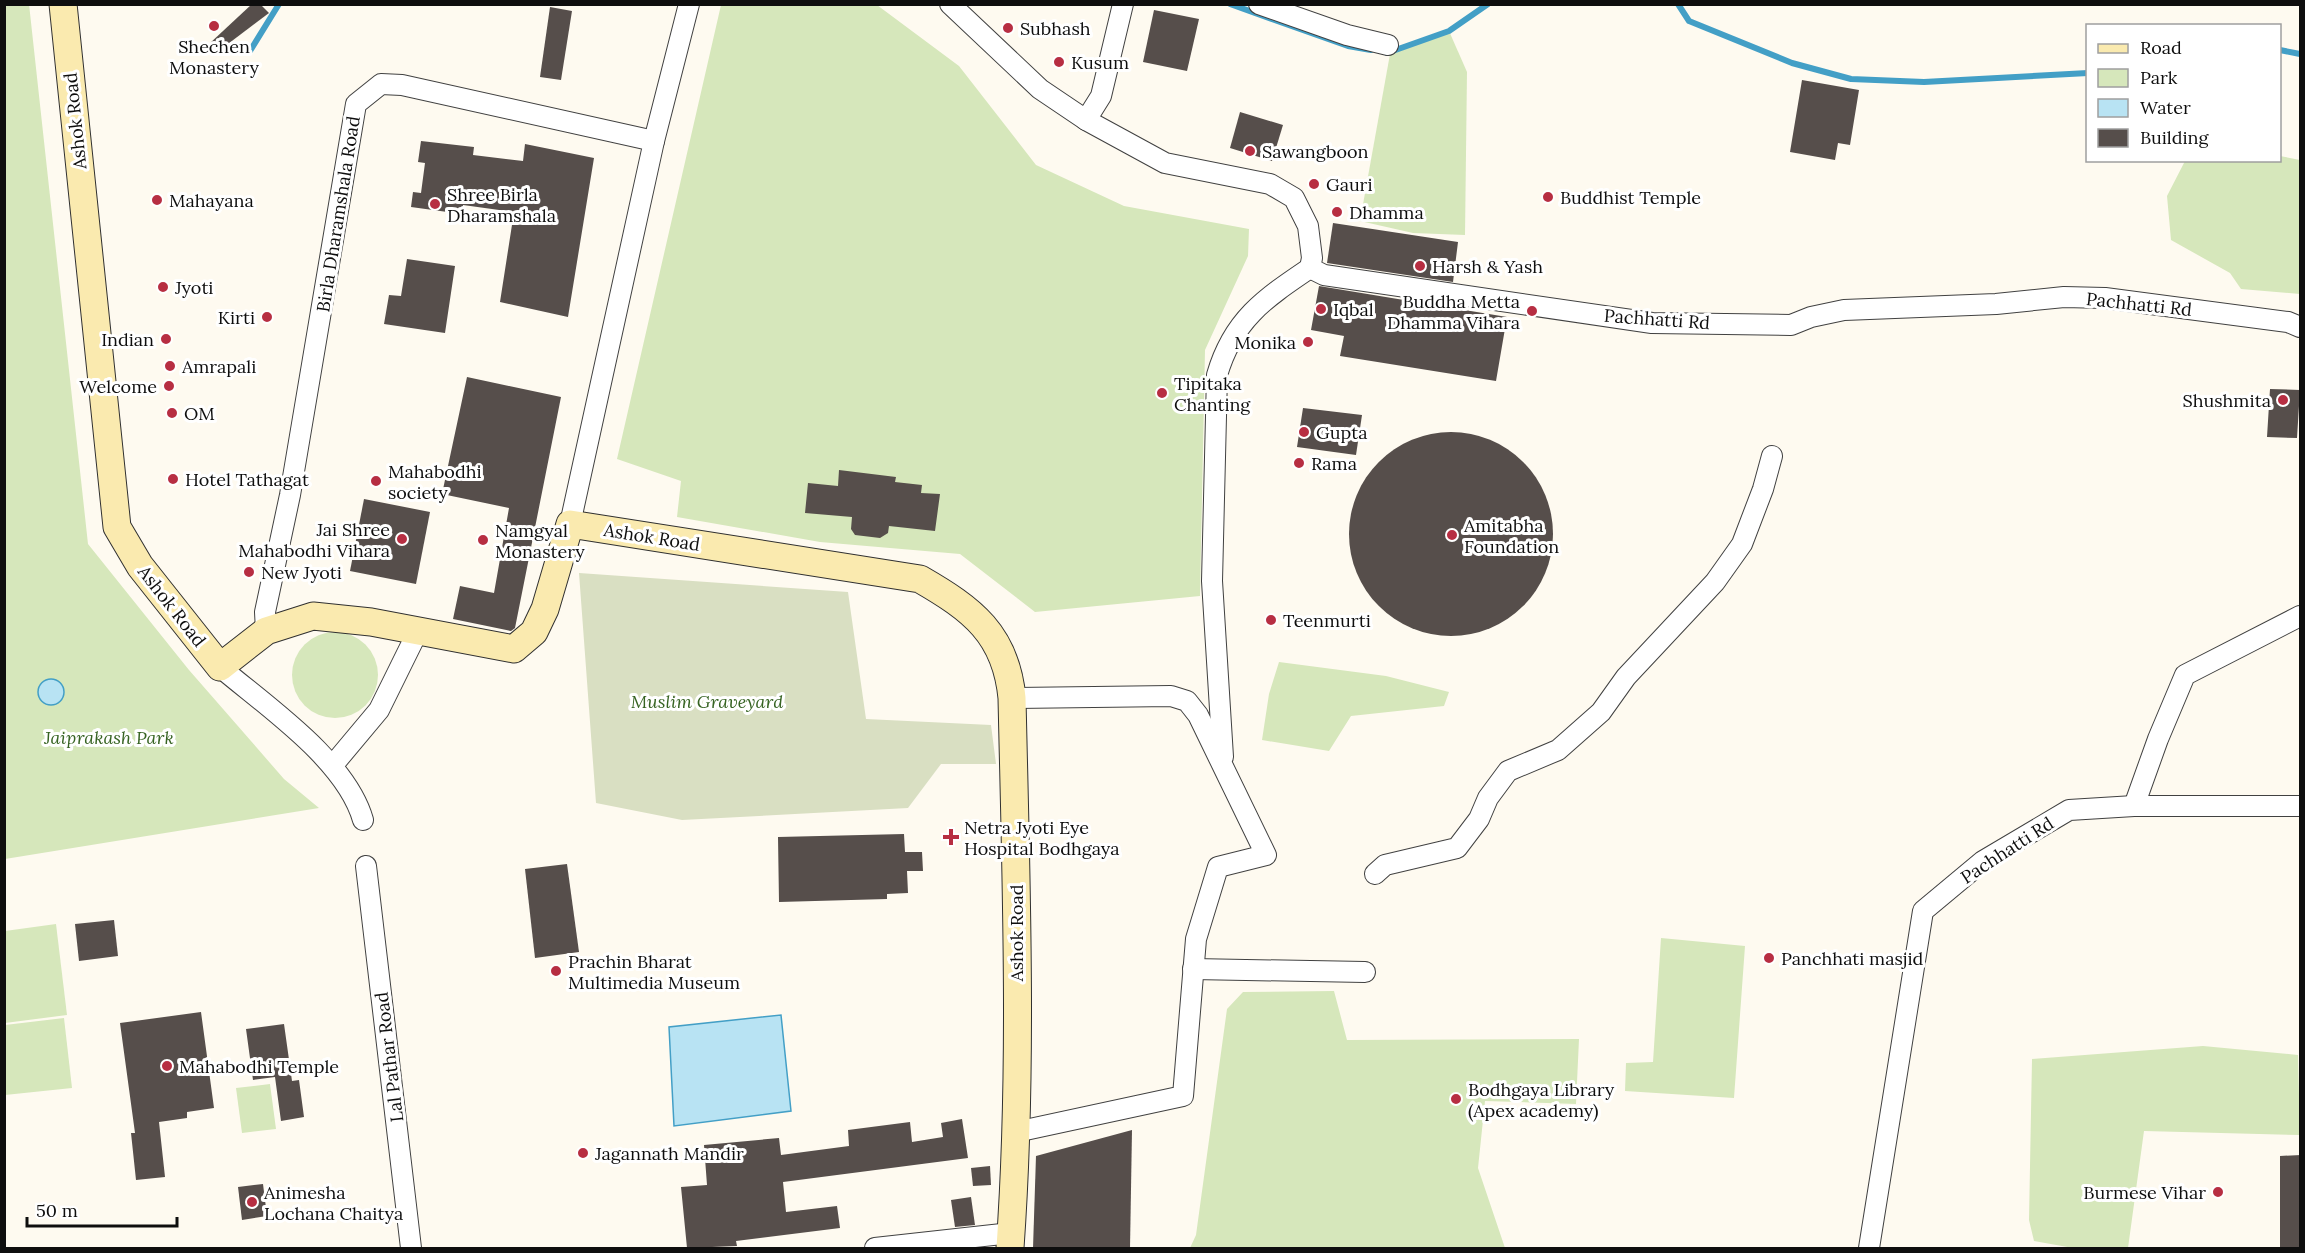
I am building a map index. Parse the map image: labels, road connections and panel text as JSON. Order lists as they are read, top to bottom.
{
  "streets": {
    "street": [
      "Ashok Road",
      "Birla Dharamshala Road",
      "Pachhatti Rd",
      "Lal Pathar Road"
    ]
  },
  "parks": ["Muslim Graveyard", "Jaiprakash Park"],
  "places": {
    "other": [
      "Shechen Monastery",
      "Subhash",
      "Kusum",
      "Sawangboon",
      "Gauri",
      "Buddhist Temple",
      "Mahayana",
      "Shree Birla Dharamshala",
      "Dhamma",
      "Harsh & Yash",
      "Jyoti",
      "Iqbal",
      "Buddha Metta Dhamma Vihara",
      "Kirti",
      "Indian",
      "Monika",
      "Amrapali",
      "Welcome",
      "Tipitaka Chanting",
      "Shushmita",
      "OM",
      "Gupta",
      "Rama",
      "Hotel Tathagat",
      "Mahabodhi society",
      "Amitabha Foundation",
      "Jai Shree Mahabodhi Vihara",
      "Namgyal Monastery",
      "New Jyoti",
      "Teenmurti",
      "Panchhati masjid",
      "Prachin Bharat Multimedia Museum",
      "Mahabodhi Temple",
      "Bodhgaya Library (Apex academy)",
      "Jagannath Mandir",
      "Burmese Vihar",
      "Animesha Lochana Chaitya"
    ],
    "health": ["Netra Jyoti Eye Hospital Bodhgaya"]
  },
  "legend": [
    "Road",
    "Park",
    "Water",
    "Building"
  ],
  "scale_bar": "50 m"
}
